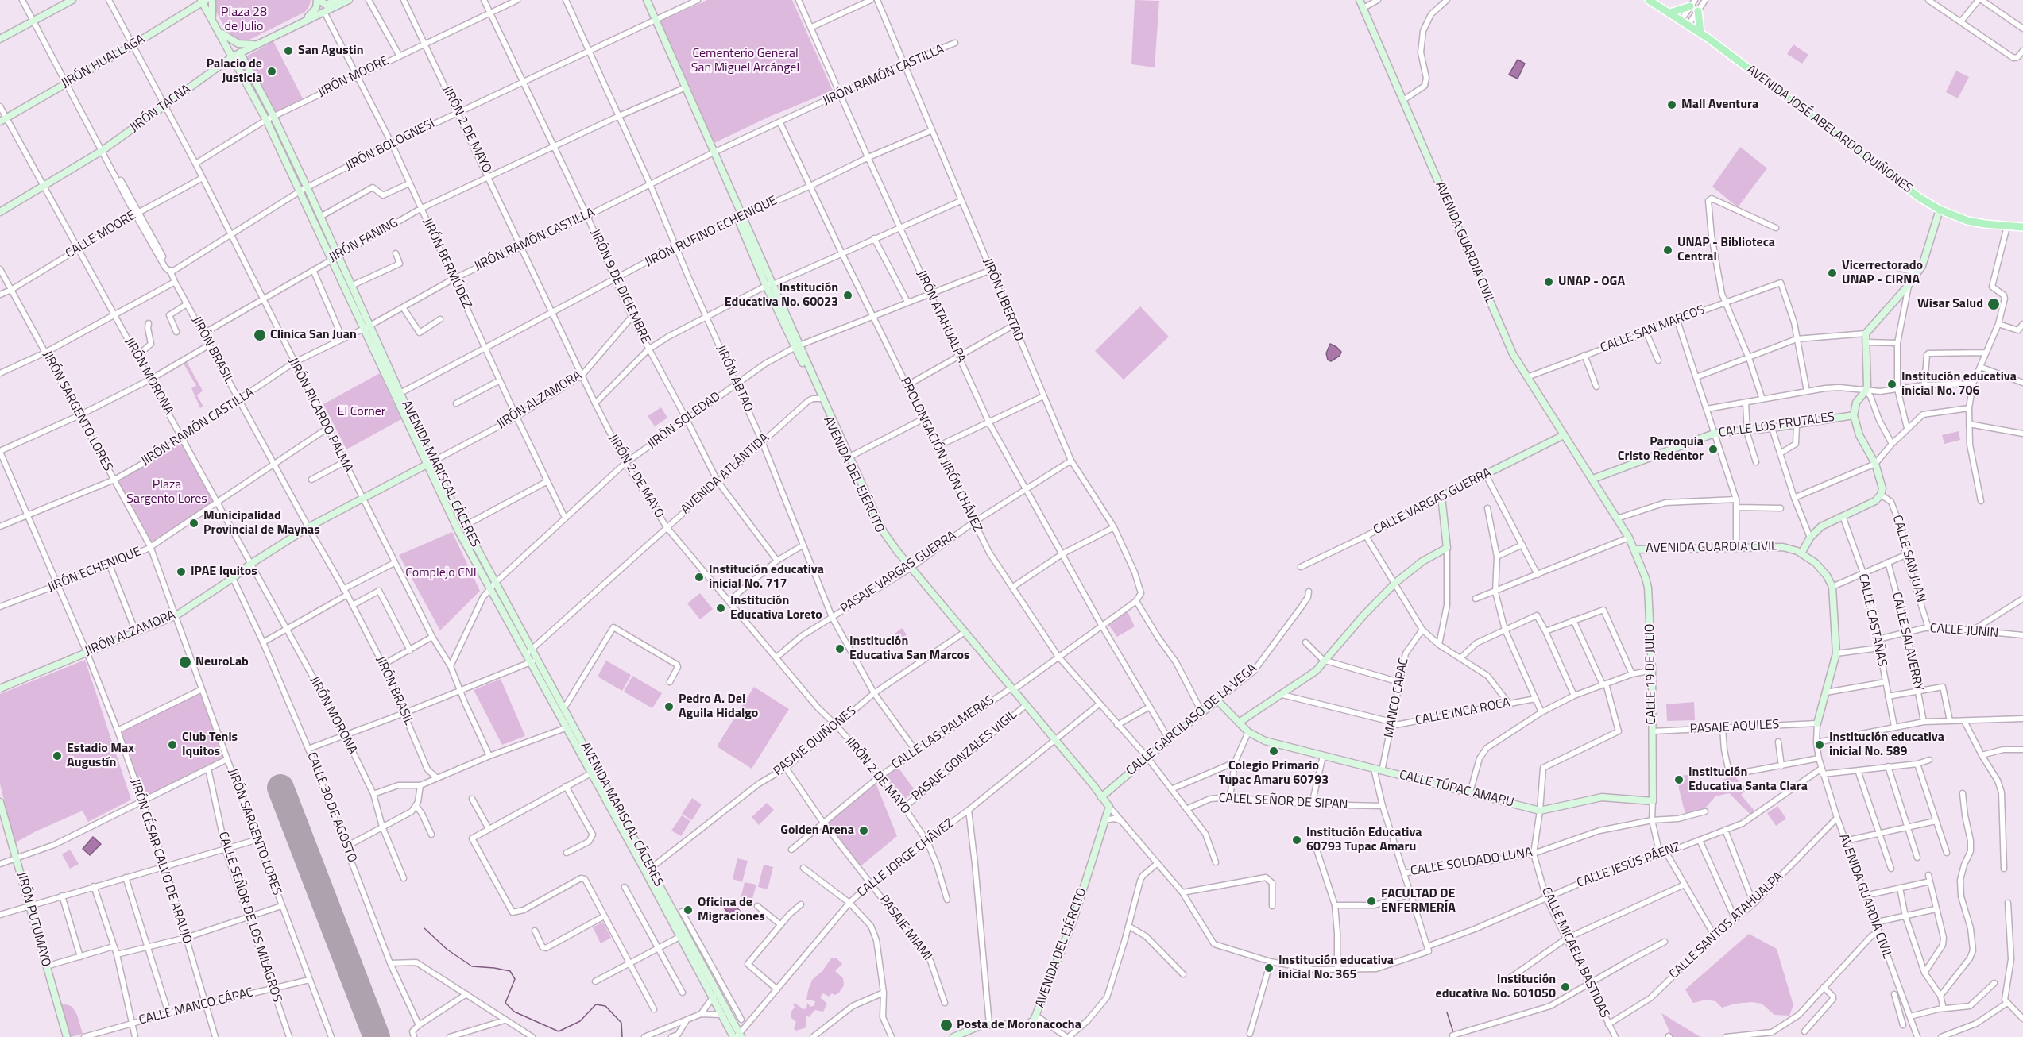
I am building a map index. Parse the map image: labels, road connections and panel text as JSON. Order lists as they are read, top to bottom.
{
  "streets": {
    "main road": [
      "JIRÓN HUALLAGA",
      "JIRÓN TACNA",
      "AVENIDA JOSÉ ABELARDO QUIÑONES",
      "AVENIDA GUARDIA CIVIL",
      "JIRÓN ALZAMORA",
      "CALLE LOS FRUTALES",
      "AVENIDA MARISCAL CÁCERES",
      "AVENIDA DEL EJÉRCITO",
      "CALLE VARGAS GUERRA",
      "CALLE 19 DE JULIO",
      "CALLE GARCILASO DE LA VEGA",
      "CALLE TÚPAC AMARU",
      "JIRÓN PUTUMAYO"
    ],
    "street": [
      "JIRÓN RAMÓN CASTILLA",
      "JIRÓN MOORE",
      "JIRÓN 2 DE MAYO",
      "JIRÓN BOLOGNESI",
      "JIRÓN RUFINO ECHENIQUE",
      "CALLE MOORE",
      "JIRÓN FANING",
      "JIRÓN BERMÚDEZ",
      "JIRÓN 9 DE DICIEMBRE",
      "JIRÓN LIBERTAD",
      "JIRÓN ATAHUALPA",
      "CALLE SAN MARCOS",
      "JIRÓN BRASIL",
      "JIRÓN MORONA",
      "JIRÓN ABTAO",
      "JIRÓN SARGENTO LORES",
      "JIRÓN RICARDO PALMA",
      "JIRÓN SOLEDAD",
      "PROLONGACIÓN JIRÓN CHÁVEZ",
      "AVENIDA ATLÁNTIDA",
      "CALLE SAN JUAN",
      "JIRÓN ECHENIQUE",
      "PASAJE VARGAS GUERRA",
      "CALLE CASTAÑAS",
      "CALLE JUNIN",
      "CALLE SALAVERRY",
      "MANCO CAPAC",
      "CALLE INCA ROCA",
      "PASAJE AQUILES",
      "CALLE LAS PALMERAS",
      "PASAJE QUIÑONES",
      "PASAJE GONZALES VIGIL",
      "CALEL SEÑOR DE SIPAN",
      "CALLE 30 DE AGOSTO",
      "CALLE JORGE CHÁVEZ",
      "JIRÓN CÉSAR CALVO DE ARAUJO",
      "CALLE SOLDADO LUNA",
      "CALLE JESÚS PÁENZ",
      "CALLE SEÑOR DE LOS MILAGROS",
      "CALLE SANTOS ATAHUALPA",
      "PASAJE MIAMI",
      "CALLE MICAELA BASTIDAS",
      "CALLE MANCO CÁPAC"
    ]
  },
  "crossings": [
    ["JIRÓN HUALLAGA", "JIRÓN MORONA"],
    ["JIRÓN HUALLAGA", "JIRÓN RICARDO PALMA"],
    ["JIRÓN HUALLAGA", "AVENIDA MARISCAL CÁCERES"],
    ["JIRÓN RAMÓN CASTILLA", "JIRÓN 2 DE MAYO"],
    ["JIRÓN RAMÓN CASTILLA", "JIRÓN BERMÚDEZ"],
    ["JIRÓN RAMÓN CASTILLA", "JIRÓN 9 DE DICIEMBRE"],
    ["JIRÓN RAMÓN CASTILLA", "JIRÓN LIBERTAD"],
    ["JIRÓN RAMÓN CASTILLA", "JIRÓN ATAHUALPA"],
    ["JIRÓN RAMÓN CASTILLA", "JIRÓN BRASIL"],
    ["JIRÓN RAMÓN CASTILLA", "JIRÓN MORONA"],
    ["JIRÓN RAMÓN CASTILLA", "JIRÓN ABTAO"],
    ["JIRÓN RAMÓN CASTILLA", "JIRÓN SARGENTO LORES"],
    ["JIRÓN RAMÓN CASTILLA", "JIRÓN RICARDO PALMA"],
    ["JIRÓN RAMÓN CASTILLA", "PROLONGACIÓN JIRÓN CHÁVEZ"],
    ["JIRÓN RAMÓN CASTILLA", "AVENIDA MARISCAL CÁCERES"],
    ["JIRÓN RAMÓN CASTILLA", "AVENIDA DEL EJÉRCITO"],
    ["JIRÓN RAMÓN CASTILLA", "JIRÓN CÉSAR CALVO DE ARAUJO"],
    ["JIRÓN MOORE", "JIRÓN 2 DE MAYO"],
    ["JIRÓN MOORE", "JIRÓN BERMÚDEZ"],
    ["JIRÓN MOORE", "JIRÓN 9 DE DICIEMBRE"],
    ["JIRÓN MOORE", "JIRÓN RICARDO PALMA"],
    ["JIRÓN MOORE", "AVENIDA MARISCAL CÁCERES"],
    ["JIRÓN TACNA", "JIRÓN BERMÚDEZ"],
    ["JIRÓN TACNA", "JIRÓN MORONA"],
    ["JIRÓN TACNA", "JIRÓN RICARDO PALMA"],
    ["JIRÓN TACNA", "AVENIDA MARISCAL CÁCERES"],
    ["JIRÓN 2 DE MAYO", "JIRÓN BOLOGNESI"],
    ["JIRÓN 2 DE MAYO", "JIRÓN RUFINO ECHENIQUE"],
    ["JIRÓN 2 DE MAYO", "JIRÓN FANING"],
    ["JIRÓN 2 DE MAYO", "JIRÓN ALZAMORA"],
    ["JIRÓN 2 DE MAYO", "JIRÓN SOLEDAD"],
    ["JIRÓN 2 DE MAYO", "AVENIDA ATLÁNTIDA"],
    ["JIRÓN 2 DE MAYO", "PASAJE VARGAS GUERRA"],
    ["JIRÓN 2 DE MAYO", "CALLE LAS PALMERAS"],
    ["JIRÓN 2 DE MAYO", "PASAJE QUIÑONES"],
    ["JIRÓN 2 DE MAYO", "PASAJE GONZALES VIGIL"],
    ["JIRÓN 2 DE MAYO", "CALLE JORGE CHÁVEZ"],
    ["JIRÓN BOLOGNESI", "JIRÓN BERMÚDEZ"],
    ["JIRÓN BOLOGNESI", "JIRÓN 9 DE DICIEMBRE"],
    ["JIRÓN BOLOGNESI", "JIRÓN BRASIL"],
    ["JIRÓN BOLOGNESI", "JIRÓN ABTAO"],
    ["JIRÓN BOLOGNESI", "JIRÓN RICARDO PALMA"],
    ["JIRÓN BOLOGNESI", "AVENIDA MARISCAL CÁCERES"],
    ["JIRÓN BOLOGNESI", "AVENIDA DEL EJÉRCITO"],
    ["JIRÓN RUFINO ECHENIQUE", "JIRÓN BERMÚDEZ"],
    ["JIRÓN RUFINO ECHENIQUE", "JIRÓN 9 DE DICIEMBRE"],
    ["JIRÓN RUFINO ECHENIQUE", "JIRÓN LIBERTAD"],
    ["JIRÓN RUFINO ECHENIQUE", "JIRÓN ATAHUALPA"],
    ["JIRÓN RUFINO ECHENIQUE", "JIRÓN ABTAO"],
    ["JIRÓN RUFINO ECHENIQUE", "PROLONGACIÓN JIRÓN CHÁVEZ"],
    ["JIRÓN RUFINO ECHENIQUE", "AVENIDA MARISCAL CÁCERES"],
    ["JIRÓN RUFINO ECHENIQUE", "AVENIDA DEL EJÉRCITO"],
    ["CALLE MOORE", "JIRÓN BRASIL"],
    ["CALLE MOORE", "JIRÓN MORONA"],
    ["CALLE MOORE", "JIRÓN SARGENTO LORES"],
    ["CALLE MOORE", "JIRÓN RICARDO PALMA"],
    ["JIRÓN FANING", "JIRÓN BERMÚDEZ"],
    ["JIRÓN FANING", "JIRÓN 9 DE DICIEMBRE"],
    ["JIRÓN FANING", "JIRÓN BRASIL"],
    ["JIRÓN FANING", "JIRÓN ABTAO"],
    ["JIRÓN FANING", "JIRÓN RICARDO PALMA"],
    ["JIRÓN FANING", "AVENIDA MARISCAL CÁCERES"],
    ["JIRÓN FANING", "AVENIDA DEL EJÉRCITO"],
    ["AVENIDA GUARDIA CIVIL", "CALLE SAN MARCOS"],
    ["AVENIDA GUARDIA CIVIL", "CALLE LOS FRUTALES"],
    ["AVENIDA GUARDIA CIVIL", "CALLE VARGAS GUERRA"],
    ["AVENIDA GUARDIA CIVIL", "CALLE 19 DE JULIO"],
    ["AVENIDA GUARDIA CIVIL", "PASAJE AQUILES"],
    ["AVENIDA GUARDIA CIVIL", "CALLE JESÚS PÁENZ"],
    ["AVENIDA GUARDIA CIVIL", "CALLE SANTOS ATAHUALPA"],
    ["JIRÓN BERMÚDEZ", "JIRÓN ALZAMORA"],
    ["JIRÓN BERMÚDEZ", "JIRÓN SOLEDAD"],
    ["JIRÓN 9 DE DICIEMBRE", "JIRÓN ALZAMORA"],
    ["JIRÓN 9 DE DICIEMBRE", "JIRÓN SOLEDAD"],
    ["JIRÓN 9 DE DICIEMBRE", "AVENIDA ATLÁNTIDA"],
    ["JIRÓN LIBERTAD", "JIRÓN SOLEDAD"],
    ["JIRÓN LIBERTAD", "PASAJE VARGAS GUERRA"],
    ["JIRÓN LIBERTAD", "CALLE LAS PALMERAS"],
    ["JIRÓN ATAHUALPA", "JIRÓN SOLEDAD"],
    ["JIRÓN ATAHUALPA", "PASAJE VARGAS GUERRA"],
    ["JIRÓN ATAHUALPA", "CALLE GARCILASO DE LA VEGA"],
    ["JIRÓN ATAHUALPA", "CALLE LAS PALMERAS"],
    ["JIRÓN BRASIL", "JIRÓN ALZAMORA"],
    ["JIRÓN BRASIL", "JIRÓN ECHENIQUE"],
    ["JIRÓN MORONA", "JIRÓN ALZAMORA"],
    ["JIRÓN MORONA", "JIRÓN ECHENIQUE"],
    ["JIRÓN ABTAO", "JIRÓN SOLEDAD"],
    ["JIRÓN ABTAO", "AVENIDA ATLÁNTIDA"],
    ["JIRÓN ABTAO", "PASAJE VARGAS GUERRA"],
    ["JIRÓN ABTAO", "CALLE LAS PALMERAS"],
    ["JIRÓN ABTAO", "PASAJE QUIÑONES"],
    ["JIRÓN ALZAMORA", "JIRÓN SARGENTO LORES"],
    ["JIRÓN ALZAMORA", "JIRÓN RICARDO PALMA"],
    ["JIRÓN ALZAMORA", "AVENIDA MARISCAL CÁCERES"],
    ["JIRÓN ALZAMORA", "CALLE 30 DE AGOSTO"],
    ["JIRÓN ALZAMORA", "JIRÓN CÉSAR CALVO DE ARAUJO"],
    ["JIRÓN SARGENTO LORES", "JIRÓN ECHENIQUE"],
    ["JIRÓN SARGENTO LORES", "CALLE MANCO CÁPAC"],
    ["JIRÓN RICARDO PALMA", "JIRÓN SOLEDAD"],
    ["JIRÓN RICARDO PALMA", "JIRÓN ECHENIQUE"],
    ["JIRÓN SOLEDAD", "PROLONGACIÓN JIRÓN CHÁVEZ"],
    ["JIRÓN SOLEDAD", "AVENIDA MARISCAL CÁCERES"],
    ["JIRÓN SOLEDAD", "AVENIDA DEL EJÉRCITO"],
    ["PROLONGACIÓN JIRÓN CHÁVEZ", "PASAJE VARGAS GUERRA"],
    ["PROLONGACIÓN JIRÓN CHÁVEZ", "CALLE GARCILASO DE LA VEGA"],
    ["PROLONGACIÓN JIRÓN CHÁVEZ", "CALLE LAS PALMERAS"],
    ["PROLONGACIÓN JIRÓN CHÁVEZ", "CALEL SEÑOR DE SIPAN"],
    ["PROLONGACIÓN JIRÓN CHÁVEZ", "CALLE JORGE CHÁVEZ"],
    ["AVENIDA MARISCAL CÁCERES", "AVENIDA ATLÁNTIDA"],
    ["AVENIDA MARISCAL CÁCERES", "PASAJE QUIÑONES"],
    ["AVENIDA MARISCAL CÁCERES", "CALLE JORGE CHÁVEZ"],
    ["AVENIDA ATLÁNTIDA", "AVENIDA DEL EJÉRCITO"],
    ["AVENIDA DEL EJÉRCITO", "PASAJE VARGAS GUERRA"],
    ["AVENIDA DEL EJÉRCITO", "CALLE GARCILASO DE LA VEGA"],
    ["AVENIDA DEL EJÉRCITO", "CALLE LAS PALMERAS"],
    ["AVENIDA DEL EJÉRCITO", "PASAJE QUIÑONES"],
    ["AVENIDA DEL EJÉRCITO", "PASAJE GONZALES VIGIL"],
    ["AVENIDA DEL EJÉRCITO", "CALLE JORGE CHÁVEZ"],
    ["AVENIDA DEL EJÉRCITO", "CALLE JESÚS PÁENZ"],
    ["CALLE SAN JUAN", "CALLE JUNIN"],
    ["JIRÓN ECHENIQUE", "JIRÓN CÉSAR CALVO DE ARAUJO"],
    ["CALLE CASTAÑAS", "CALLE JUNIN"],
    ["CALLE JUNIN", "CALLE SALAVERRY"],
    ["CALLE 19 DE JULIO", "PASAJE AQUILES"],
    ["MANCO CAPAC", "CALLE INCA ROCA"],
    ["MANCO CAPAC", "CALLE TÚPAC AMARU"],
    ["CALLE GARCILASO DE LA VEGA", "CALLE TÚPAC AMARU"],
    ["CALLE LAS PALMERAS", "PASAJE MIAMI"],
    ["PASAJE QUIÑONES", "PASAJE MIAMI"],
    ["CALLE TÚPAC AMARU", "CALLE MICAELA BASTIDAS"],
    ["CALLE JORGE CHÁVEZ", "PASAJE MIAMI"],
    ["JIRÓN CÉSAR CALVO DE ARAUJO", "CALLE MANCO CÁPAC"],
    ["CALLE SOLDADO LUNA", "CALLE MICAELA BASTIDAS"],
    ["CALLE JESÚS PÁENZ", "CALLE MICAELA BASTIDAS"],
    ["CALLE SEÑOR DE LOS MILAGROS", "CALLE MANCO CÁPAC"],
    ["CALLE SANTOS ATAHUALPA", "CALLE MICAELA BASTIDAS"]
  ],
  "parks": [
    "Plaza 28 de Julio",
    "Cementerio General San Miguel Arcángel",
    "El Corner",
    "Plaza Sargento Lores",
    "Complejo CNI"
  ],
  "places": [
    "San Agustin",
    "Palacio de Justicia",
    "Mall Aventura",
    "UNAP - Biblioteca Central",
    "Vicerrectorado UNAP - CIRNA",
    "UNAP - OGA",
    "Institución Educativa No. 60023",
    "Wisar Salud",
    "Clinica San Juan",
    "Institución educativa inicial No. 706",
    "Parroquia Cristo Redentor",
    "Municipalidad Provincial de Maynas",
    "IPAE Iquitos",
    "Institución educativa inicial No. 717",
    "Institución Educativa Loreto",
    "Institución Educativa San Marcos",
    "NeuroLab",
    "Pedro A. Del Aguila Hidalgo",
    "Club Tenis Iquitos",
    "Institución educativa inicial No. 589",
    "Colegio Primario Tupac Amaru 60793",
    "Estadio Max Augustín",
    "Institución Educativa Santa Clara",
    "Golden Arena",
    "Institución Educativa 60793 Tupac Amaru",
    "FACULTAD DE ENFERMERÍA",
    "Oficina de Migraciones",
    "Institución educativa inicial No. 365",
    "Institución educativa No. 601050",
    "Posta de Moronacocha"
  ]
}
